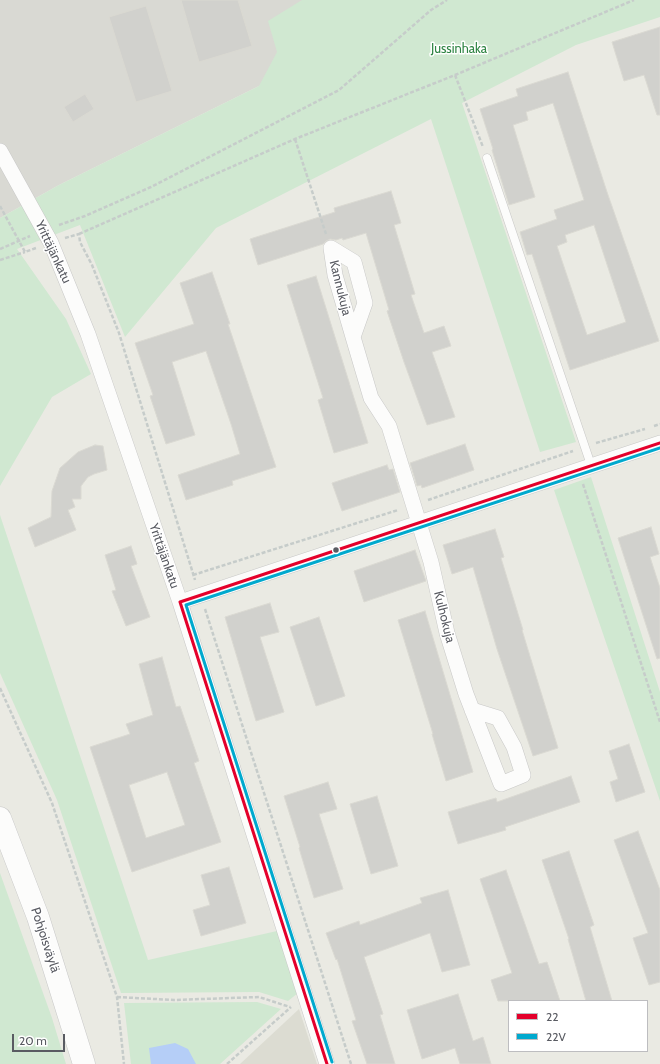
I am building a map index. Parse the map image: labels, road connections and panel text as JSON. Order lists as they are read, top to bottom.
{
  "streets": {
    "street": [
      "Yrittäjänkatu",
      "Kannukuja",
      "Kulhokuja",
      "Pohjoisväylä"
    ]
  },
  "crossings": [
    ["Kannukuja", "Kulhokuja"]
  ],
  "parks": ["Jussinhaka"],
  "lines": ["transit line 22", "transit line 22V"],
  "legend": ["22", "22V"],
  "scale_bar": "20 m"
}
